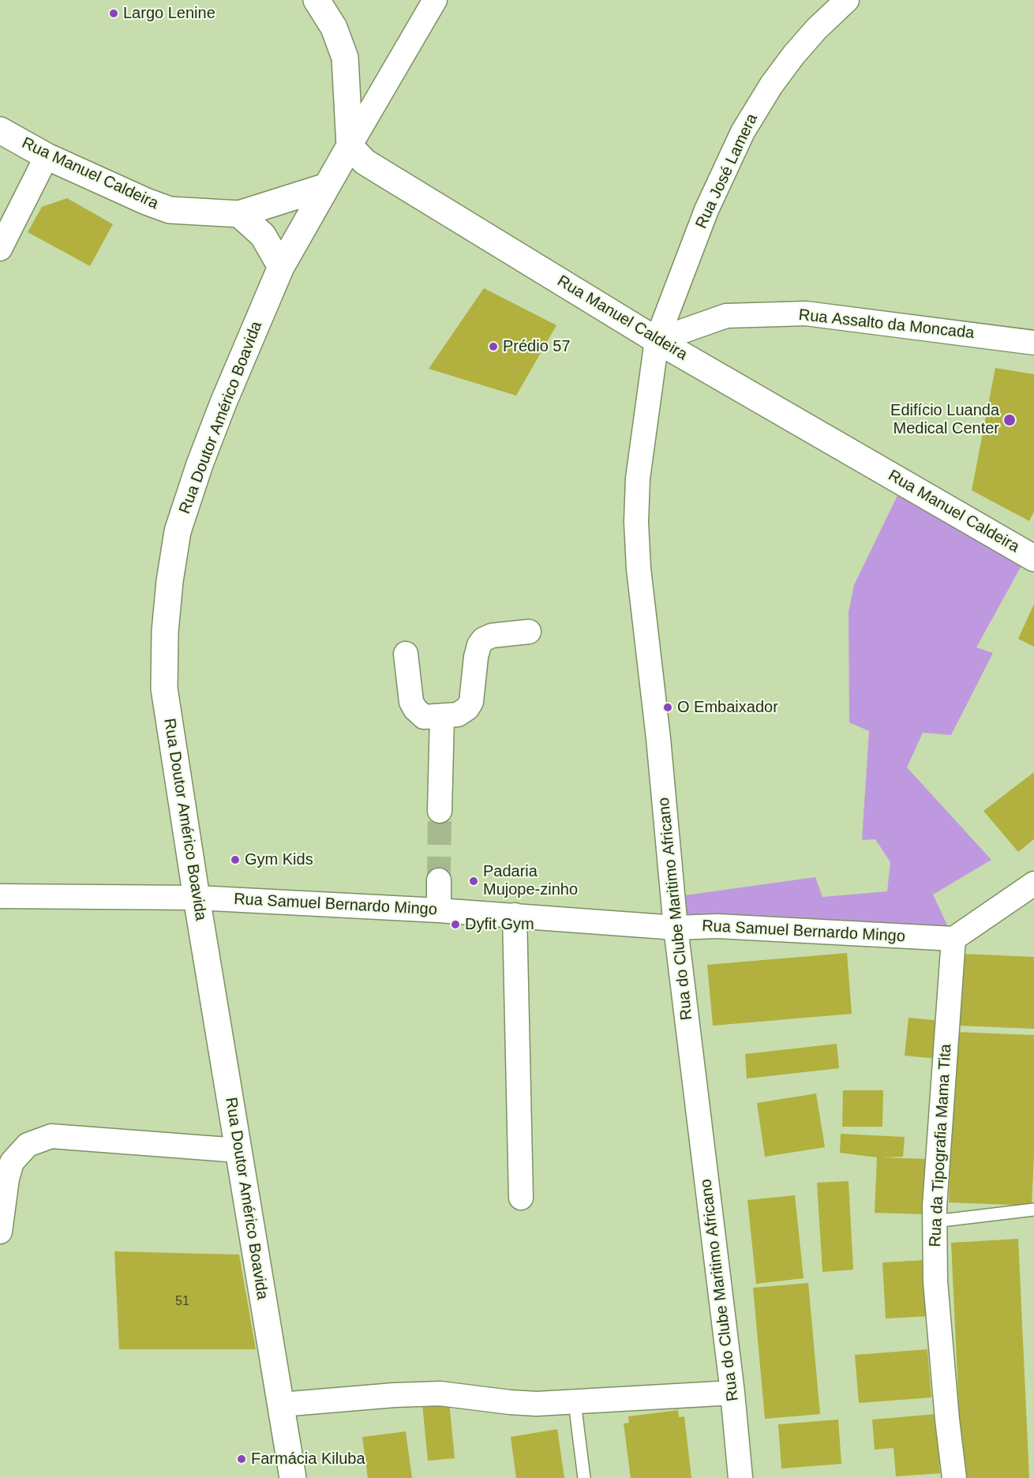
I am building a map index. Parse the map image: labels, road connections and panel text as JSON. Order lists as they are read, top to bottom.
{
  "streets": {
    "street": [
      "Rua José Lamera",
      "Rua Manuel Caldeira",
      "Rua Assalto da Moncada",
      "Rua Doutor Américo Boavida",
      "Rua Samuel Bernardo Mingo",
      "Rua do Clube Maritimo Africano",
      "Rua da Tipografia Mama Tita"
    ]
  },
  "crossings": [
    ["Rua José Lamera", "Rua Manuel Caldeira"],
    ["Rua José Lamera", "Rua Assalto da Moncada"],
    ["Rua José Lamera", "Rua do Clube Maritimo Africano"],
    ["Rua Manuel Caldeira", "Rua Assalto da Moncada"],
    ["Rua Manuel Caldeira", "Rua Doutor Américo Boavida"],
    ["Rua Manuel Caldeira", "Rua do Clube Maritimo Africano"],
    ["Rua Assalto da Moncada", "Rua do Clube Maritimo Africano"],
    ["Rua Doutor Américo Boavida", "Rua Samuel Bernardo Mingo"],
    ["Rua Samuel Bernardo Mingo", "Rua do Clube Maritimo Africano"],
    ["Rua Samuel Bernardo Mingo", "Rua da Tipografia Mama Tita"]
  ],
  "places": [
    "Largo Lenine",
    "Prédio 57",
    "Edifício Luanda Medical Center",
    "O Embaixador",
    "Gym Kids",
    "Padaria Mujope-zinho",
    "Dyfit Gym",
    "Farmácia Kiluba"
  ],
  "house_numbers": ["51"]
}
